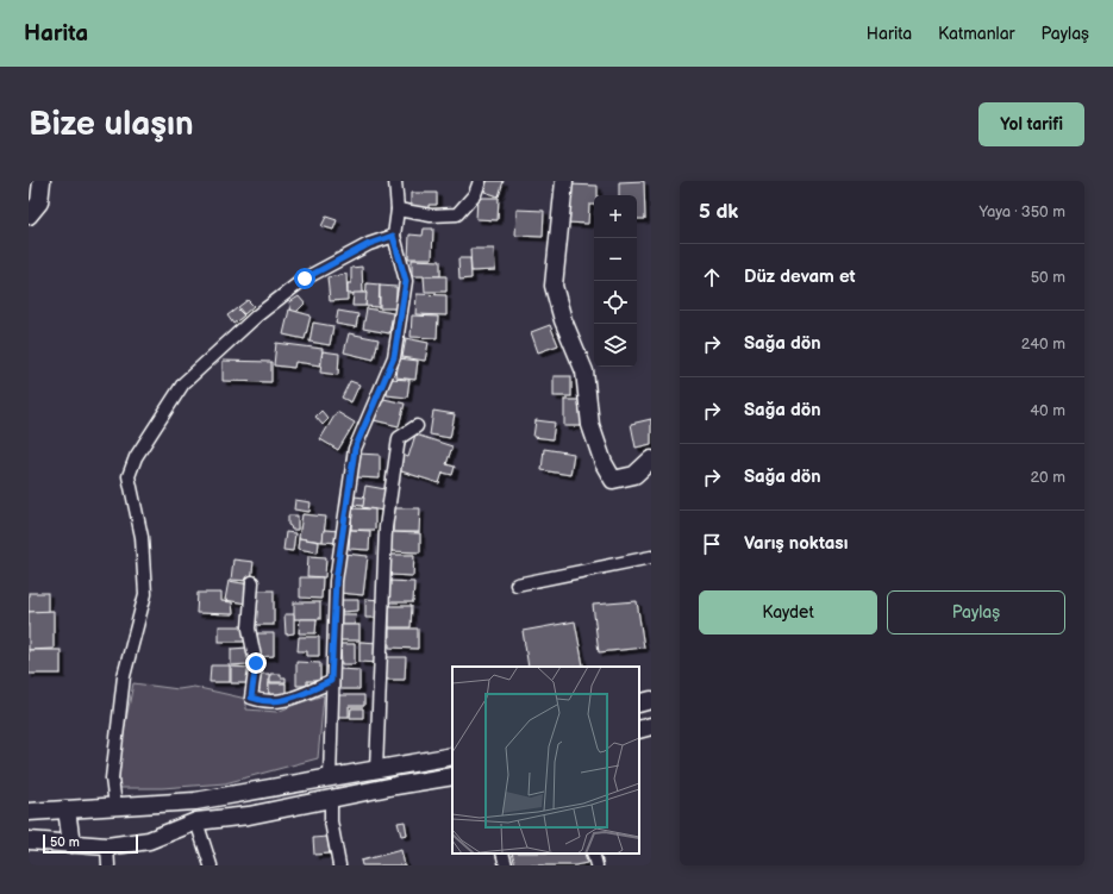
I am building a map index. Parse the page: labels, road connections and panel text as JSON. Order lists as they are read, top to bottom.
{
  "scale_bar": "50 m",
  "page": {
    "header": "Harita",
    "nav": ["Harita", "Katmanlar", "Paylaş"],
    "buttons": [
      "Yol tarifi",
      ["Kaydet", "Paylaş"]
    ],
    "title": "Bize ulaşın",
    "heading": ["5 dk", "Yaya · 350 m"],
    "map_buttons": ["+", "−"],
    "list": [
      ["Düz devam et", "50 m"],
      ["Sağa dön", "240 m"],
      ["Sağa dön", "40 m"],
      ["Sağa dön", "20 m"],
      "Varış noktası"
    ],
    "scale": "50 m"
  }
}
